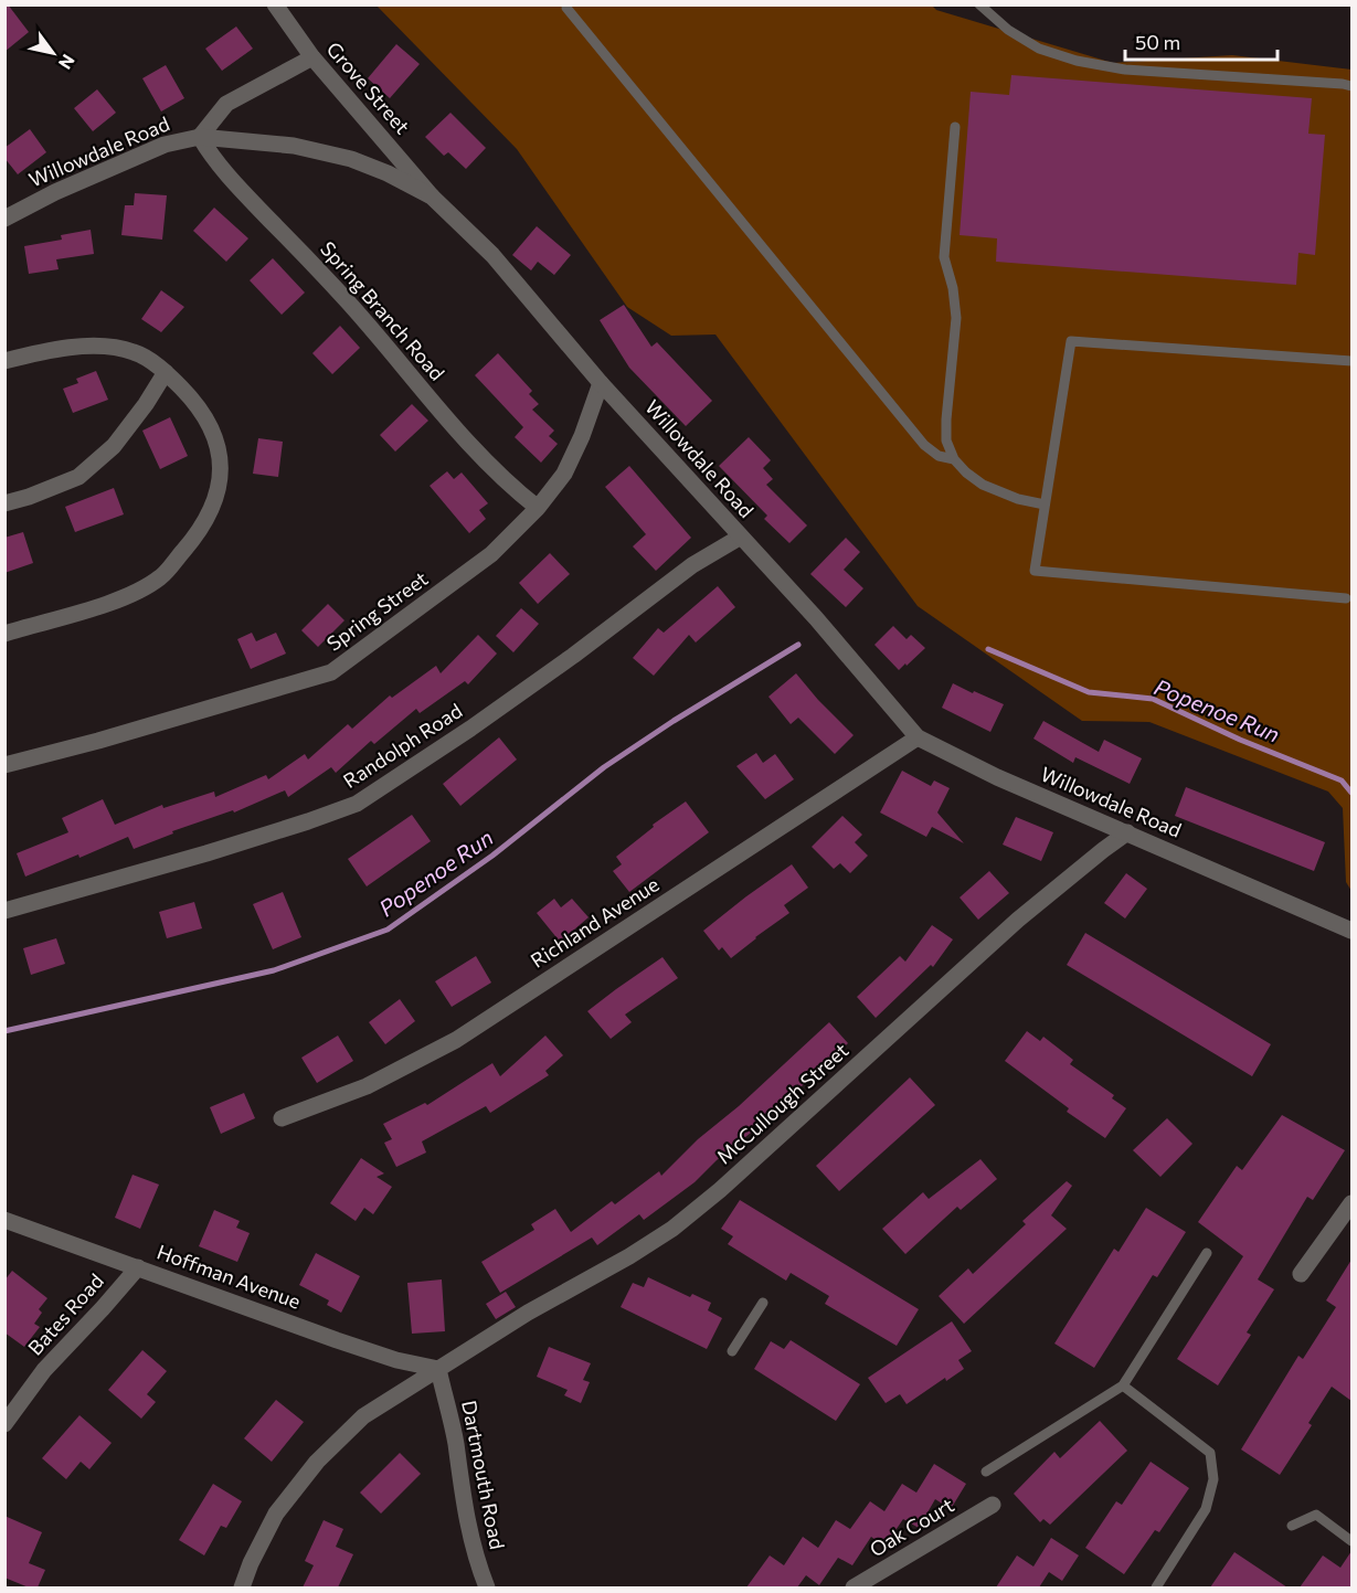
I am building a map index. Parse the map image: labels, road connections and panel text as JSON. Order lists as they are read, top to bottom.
{
  "streets": {
    "street": [
      "Grove Street",
      "Willowdale Road",
      "Spring Branch Road",
      "Spring Street",
      "Randolph Road",
      "Richland Avenue",
      "McCullough Street",
      "Hoffman Avenue",
      "Bates Road",
      "Dartmouth Road",
      "Oak Court"
    ]
  },
  "crossings": [
    ["Grove Street", "Willowdale Road"],
    ["Willowdale Road", "Spring Branch Road"],
    ["Willowdale Road", "Spring Street"],
    ["Willowdale Road", "Randolph Road"],
    ["Willowdale Road", "Richland Avenue"],
    ["Willowdale Road", "McCullough Street"],
    ["Spring Branch Road", "Spring Street"],
    ["McCullough Street", "Hoffman Avenue"],
    ["McCullough Street", "Dartmouth Road"],
    ["Hoffman Avenue", "Bates Road"],
    ["Hoffman Avenue", "Dartmouth Road"]
  ],
  "water": ["Popenoe Run"],
  "scale_bar": "50 m",
  "north": "bottom right"
}
